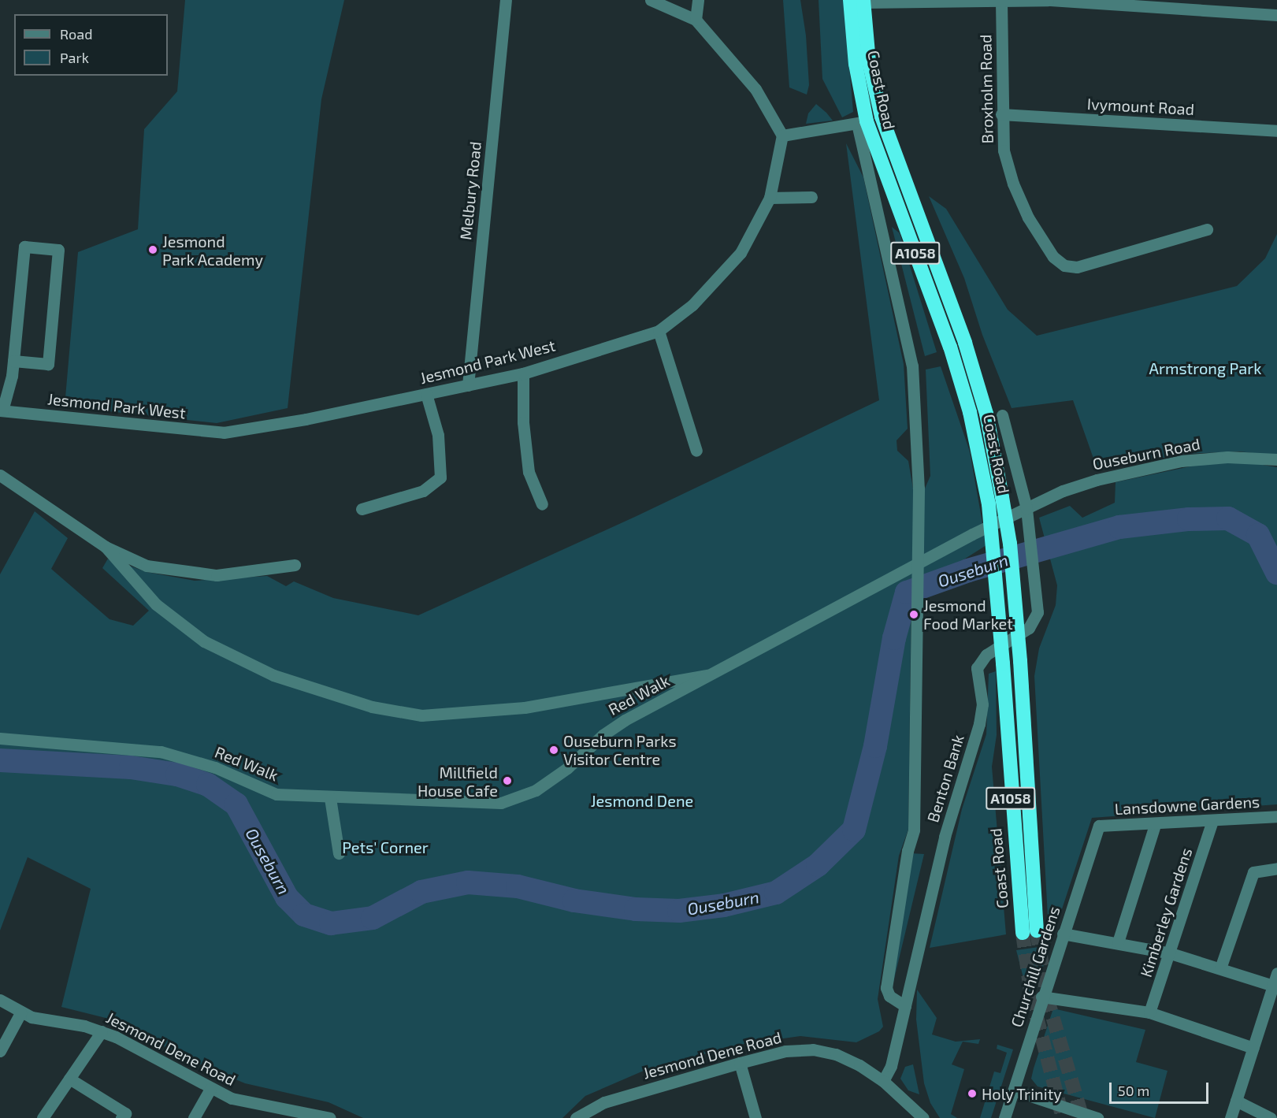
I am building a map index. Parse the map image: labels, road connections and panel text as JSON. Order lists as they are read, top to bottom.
{
  "streets": {
    "highway": ["Coast Road", "A1058"],
    "street": [
      "Broxholm Road",
      "Ivymount Road",
      "Melbury Road",
      "Jesmond Park West",
      "Ouseburn Road",
      "Red Walk",
      "Benton Bank",
      "Lansdowne Gardens",
      "Kimberley Gardens",
      "Churchill Gardens",
      "Jesmond Dene Road"
    ]
  },
  "crossings": [
    ["Broxholm Road", "Ivymount Road"],
    ["Melbury Road", "Jesmond Park West"],
    ["Ouseburn Road", "Red Walk"],
    ["Ouseburn Road", "Benton Bank"],
    ["Red Walk", "Benton Bank"],
    ["Benton Bank", "Jesmond Dene Road"],
    ["Lansdowne Gardens", "Kimberley Gardens"],
    ["Lansdowne Gardens", "Churchill Gardens"]
  ],
  "water": ["Ouseburn"],
  "parks": ["Armstrong Park", "Jesmond Dene", "Pets' Corner"],
  "places": [
    "Jesmond Park Academy",
    "Jesmond Food Market",
    "Ouseburn Parks Visitor Centre",
    "Millfield House Cafe",
    "Holy Trinity"
  ],
  "legend": ["Road", "Park"],
  "scale_bar": "50 m"
}
